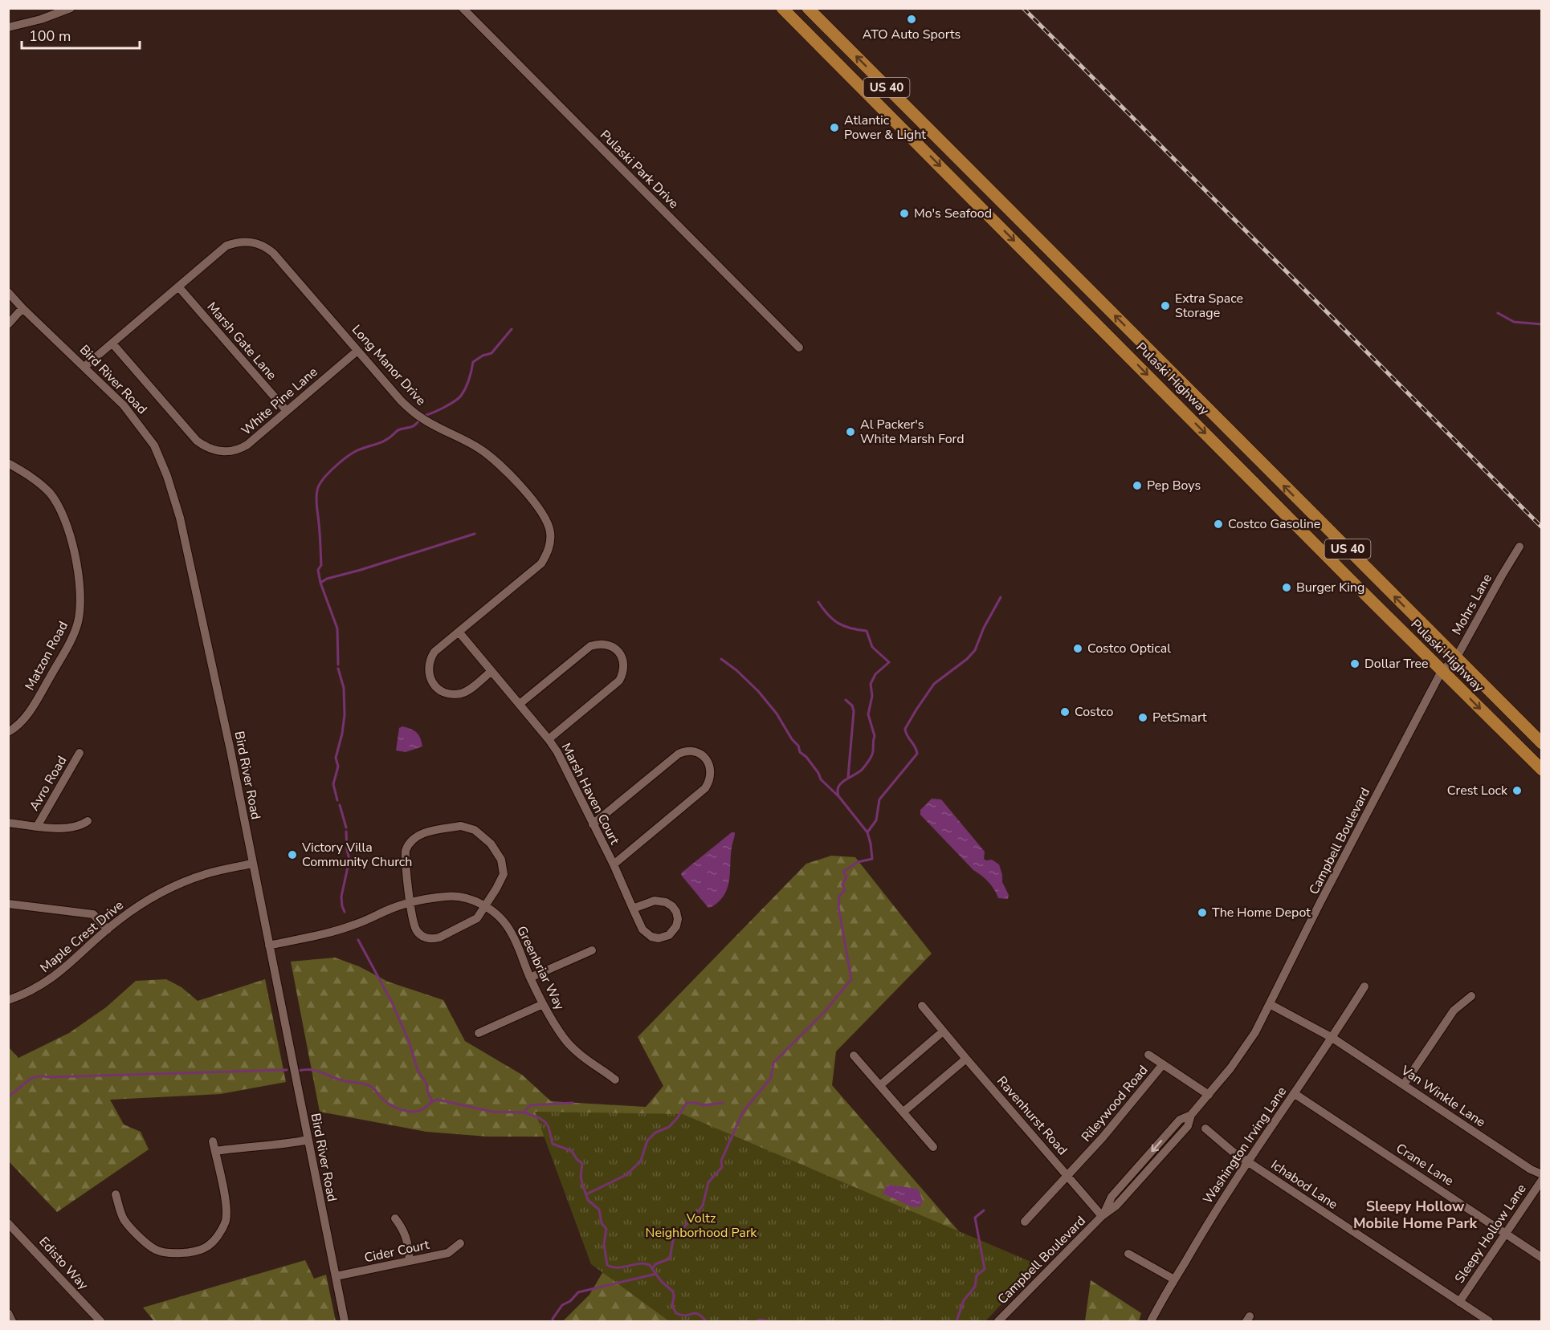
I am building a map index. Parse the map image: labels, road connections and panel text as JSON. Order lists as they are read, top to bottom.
{
  "streets": {
    "highway": ["US 40", "Pulaski Highway"],
    "street": [
      "Pulaski Park Drive",
      "Marsh Gate Lane",
      "Long Manor Drive",
      "Bird River Road",
      "White Pine Lane",
      "Mohrs Lane",
      "Matzon Road",
      "Avro Road",
      "Marsh Haven Court",
      "Campbell Boulevard",
      "Maple Crest Drive",
      "Greenbriar Way",
      "Van Winkle Lane",
      "Rileywood Road",
      "Ravenhurst Road",
      "Washington Irving Lane",
      "Crane Lane",
      "Ichabod Lane",
      "Sleepy Hollow Lane",
      "Cider Court",
      "Edisto Way"
    ]
  },
  "crossings": [
    ["Marsh Gate Lane", "Long Manor Drive"],
    ["Marsh Gate Lane", "White Pine Lane"],
    ["Long Manor Drive", "Bird River Road"],
    ["Long Manor Drive", "White Pine Lane"],
    ["Long Manor Drive", "Marsh Haven Court"],
    ["Pulaski Highway", "Mohrs Lane"],
    ["Pulaski Highway", "Campbell Boulevard"],
    ["Bird River Road", "Maple Crest Drive"],
    ["Bird River Road", "Greenbriar Way"],
    ["Bird River Road", "Cider Court"],
    ["Mohrs Lane", "Campbell Boulevard"],
    ["Campbell Boulevard", "Van Winkle Lane"],
    ["Campbell Boulevard", "Rileywood Road"],
    ["Campbell Boulevard", "Ravenhurst Road"],
    ["Van Winkle Lane", "Washington Irving Lane"],
    ["Rileywood Road", "Ravenhurst Road"],
    ["Washington Irving Lane", "Crane Lane"],
    ["Washington Irving Lane", "Ichabod Lane"],
    ["Crane Lane", "Sleepy Hollow Lane"],
    ["Ichabod Lane", "Sleepy Hollow Lane"]
  ],
  "districts": ["Sleepy Hollow Mobile Home Park"],
  "parks": ["Voltz Neighborhood Park"],
  "places": [
    "ATO Auto Sports",
    "Atlantic Power & Light",
    "Mo's Seafood",
    "Extra Space Storage",
    "Al Packer's White Marsh Ford",
    "Pep Boys",
    "Costco Gasoline",
    "Burger King",
    "Costco Optical",
    "Dollar Tree",
    "Costco",
    "PetSmart",
    "Crest Lock",
    "Victory Villa Community Church",
    "The Home Depot"
  ],
  "scale_bar": "100 m"
}
